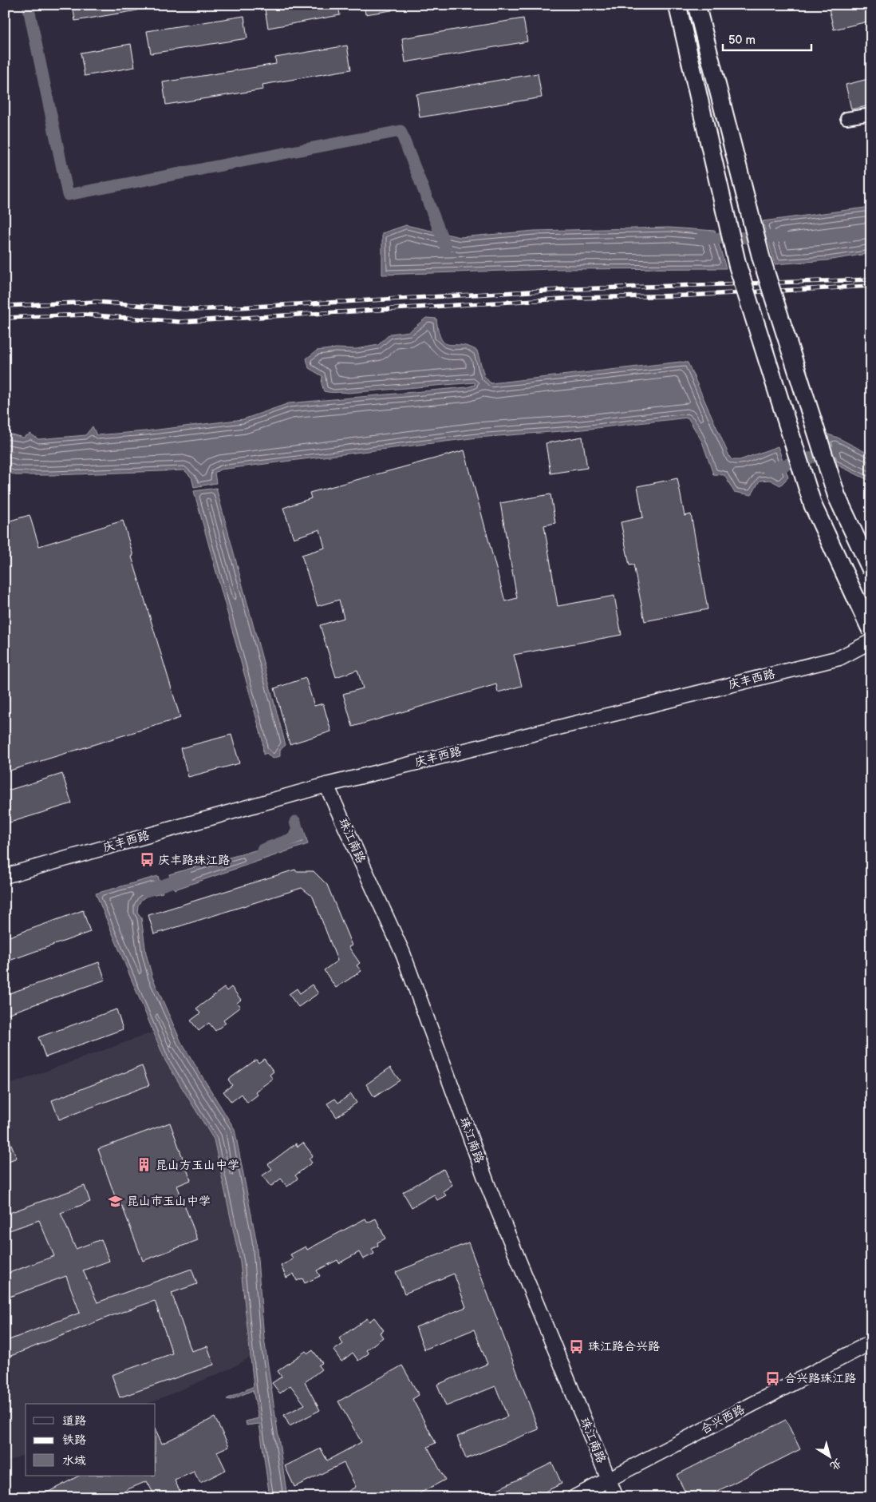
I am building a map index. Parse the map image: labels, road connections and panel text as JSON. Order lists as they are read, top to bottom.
{
  "streets": {
    "street": ["庆丰西路", "珠江南路", "合兴西路"]
  },
  "crossings": [
    ["庆丰西路", "珠江南路"],
    ["珠江南路", "合兴西路"]
  ],
  "places": {
    "bus stop": ["庆丰路珠江路", "珠江路合兴路", "合兴路珠江路"],
    "building": ["昆山方玉山中学"],
    "school or university": ["昆山市玉山中学"]
  },
  "legend": ["道路", "铁路", "水域"],
  "scale_bar": "50 m",
  "north": "bottom right"
}
